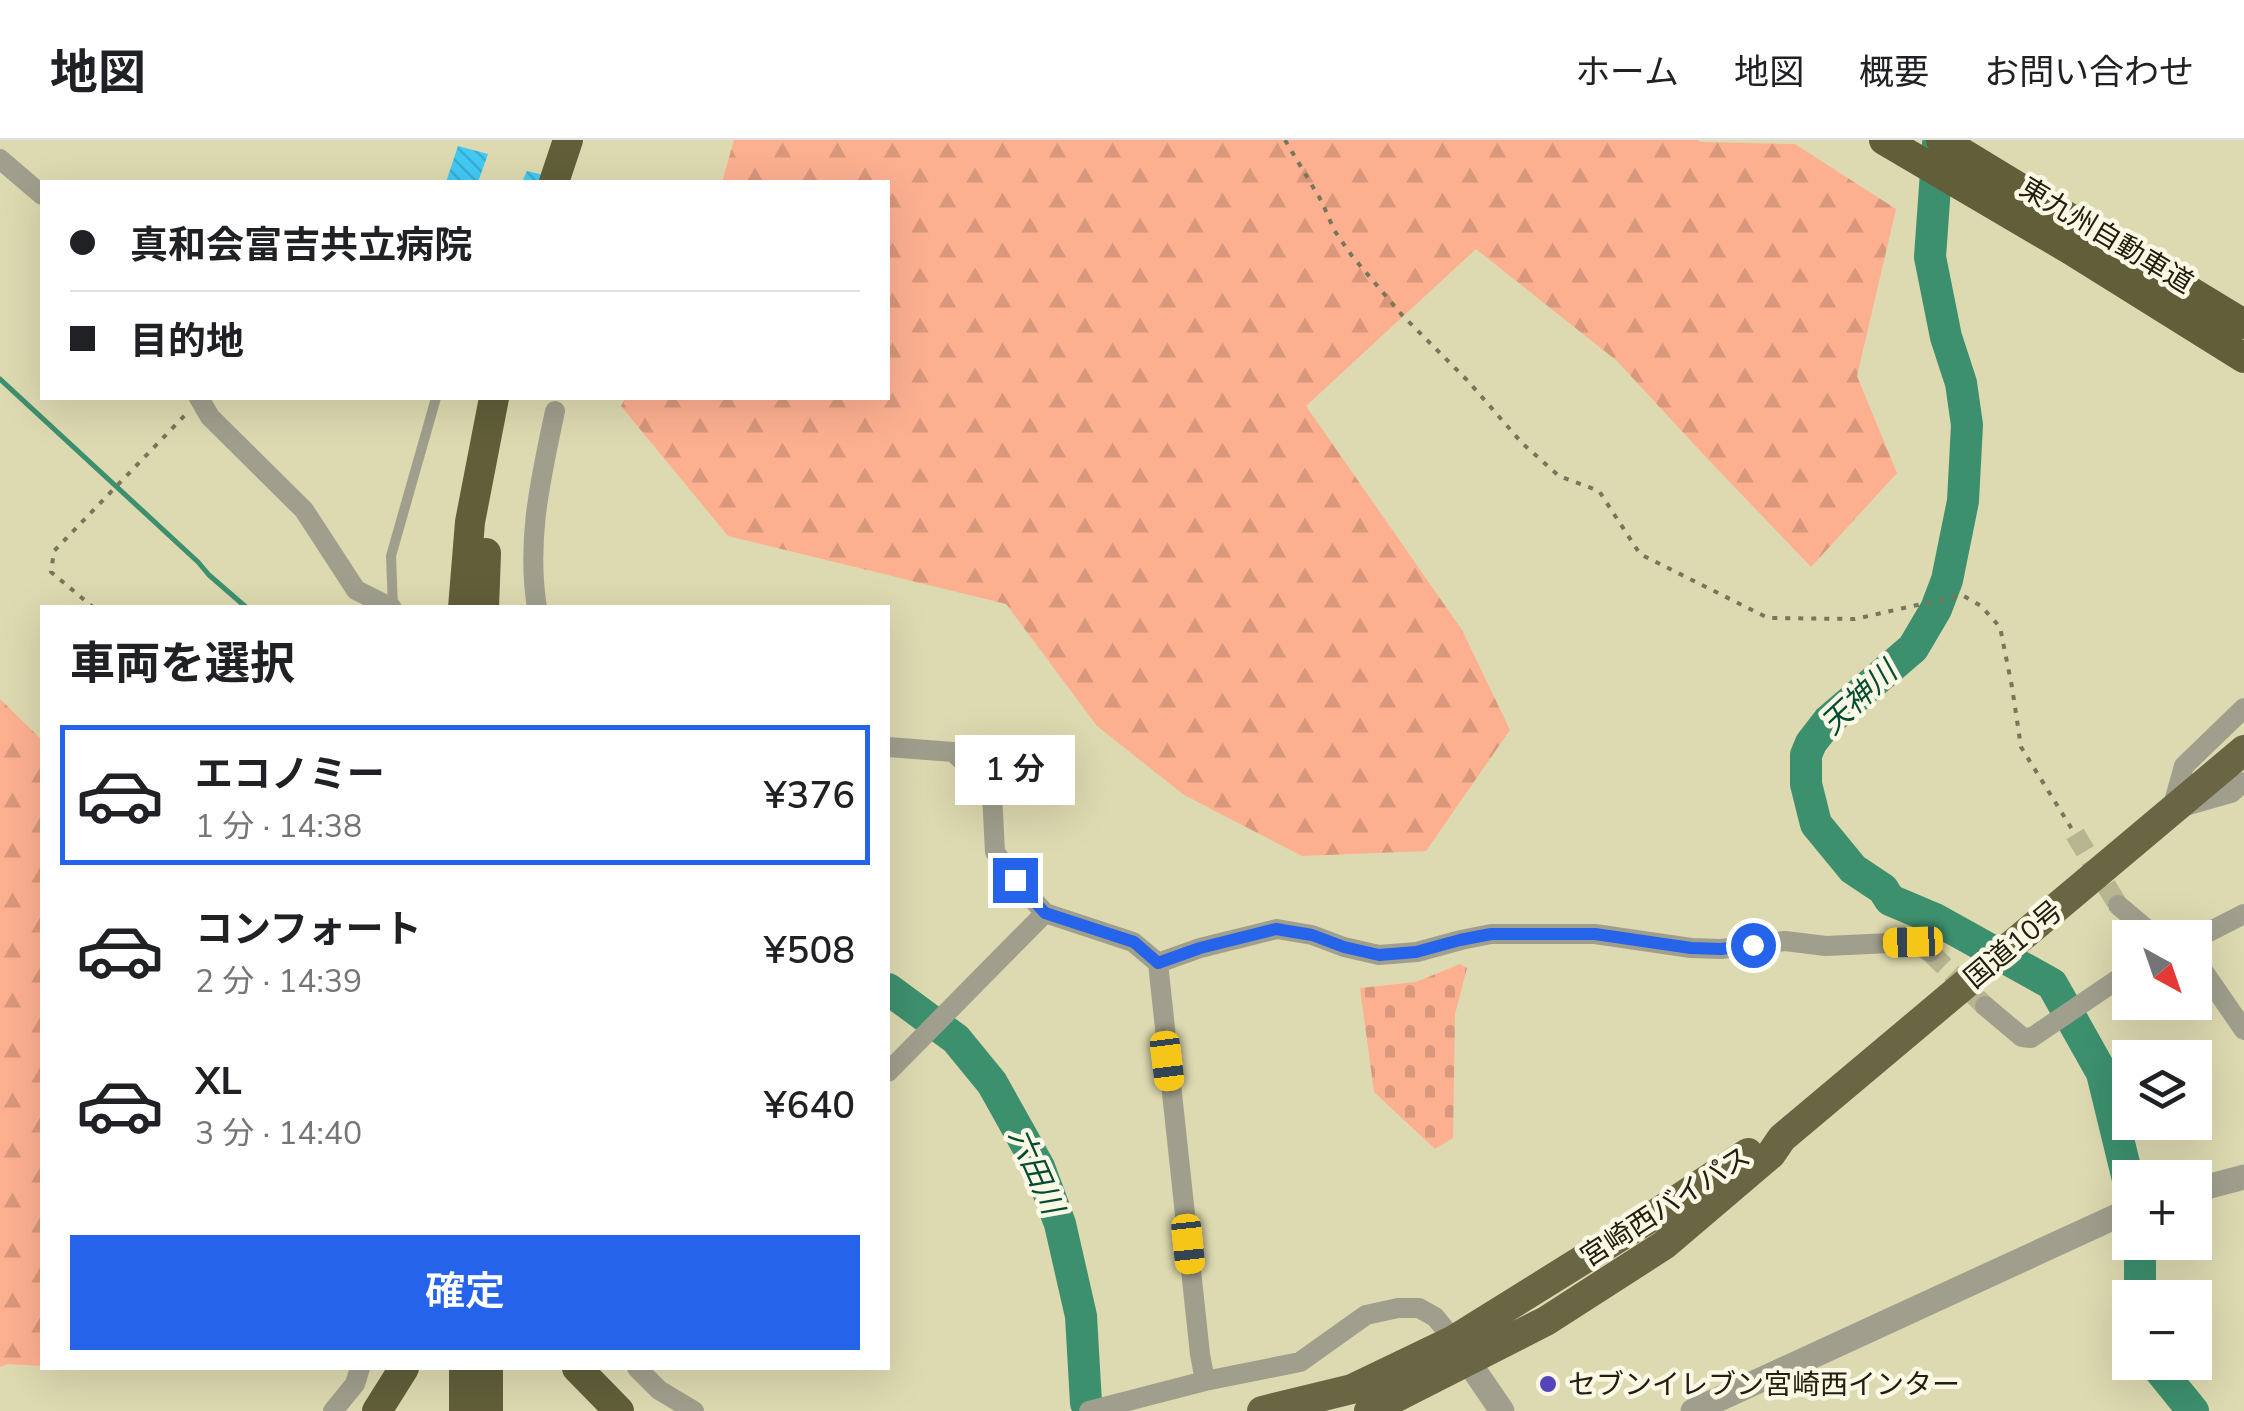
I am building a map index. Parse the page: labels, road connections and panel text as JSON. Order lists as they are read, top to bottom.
{
  "streets": {
    "highway": ["東九州自動車道", "国道10号", "宮崎西バイパス"]
  },
  "crossings": [
    ["国道10号", "宮崎西バイパス"]
  ],
  "water": ["天神川", "六田川"],
  "places": ["セブンイレブン宮崎西インター"],
  "north": "bottom right",
  "page": {
    "header": "地図",
    "nav": [
      "ホーム",
      "地図",
      "概要",
      "お問い合わせ"
    ],
    "banner": ["真和会富吉共立病院", "目的地"],
    "heading": "車両を選択",
    "list": [
      {
        "name": "エコノミー",
        "note": "1 分 · 14:38",
        "value": "¥376"
      },
      {
        "name": "コンフォート",
        "note": "2 分 · 14:39",
        "value": "¥508"
      },
      {
        "name": "XL",
        "note": "3 分 · 14:40",
        "value": "¥640"
      }
    ],
    "bubble": "1 分",
    "map_buttons": ["+", "−"],
    "buttons": "確定"
  }
}
